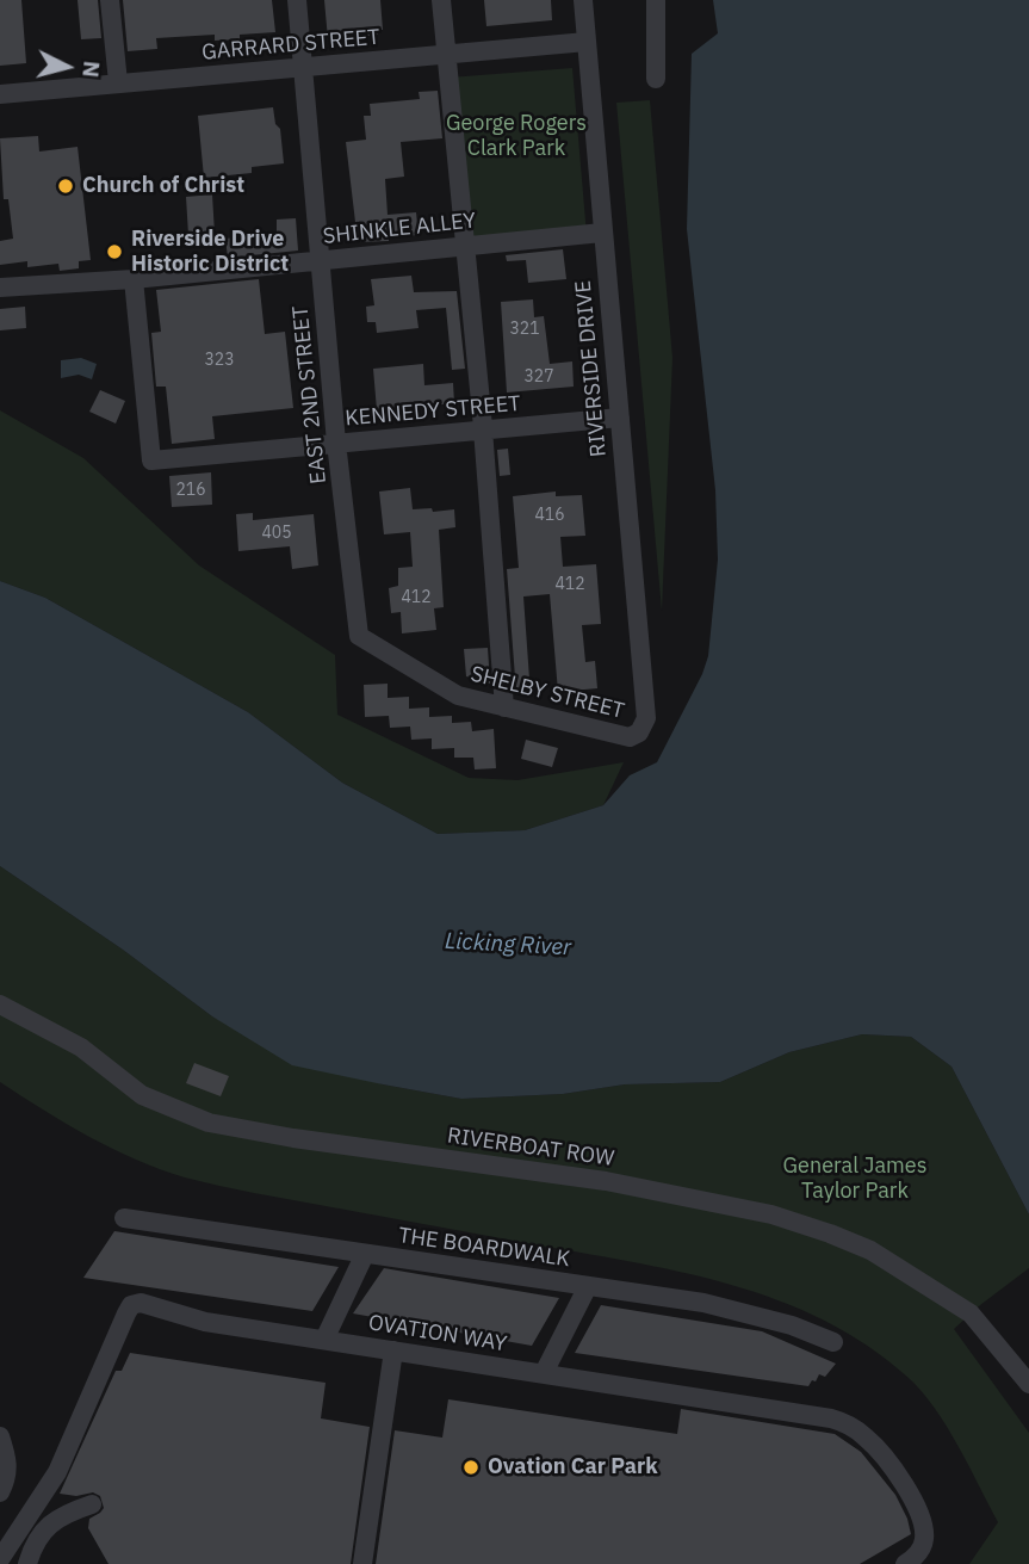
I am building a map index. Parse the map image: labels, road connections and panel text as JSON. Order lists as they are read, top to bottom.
{
  "streets": {
    "street": [
      "GARRARD STREET",
      "SHINKLE ALLEY",
      "RIVERSIDE DRIVE",
      "EAST 2ND STREET",
      "KENNEDY STREET",
      "SHELBY STREET",
      "RIVERBOAT ROW",
      "THE BOARDWALK",
      "OVATION WAY"
    ]
  },
  "crossings": [
    ["GARRARD STREET", "RIVERSIDE DRIVE"],
    ["GARRARD STREET", "EAST 2ND STREET"],
    ["SHINKLE ALLEY", "RIVERSIDE DRIVE"],
    ["SHINKLE ALLEY", "EAST 2ND STREET"],
    ["SHINKLE ALLEY", "KENNEDY STREET"],
    ["RIVERSIDE DRIVE", "KENNEDY STREET"],
    ["RIVERSIDE DRIVE", "SHELBY STREET"],
    ["EAST 2ND STREET", "KENNEDY STREET"],
    ["EAST 2ND STREET", "SHELBY STREET"]
  ],
  "water": ["Licking River"],
  "parks": ["George Rogers Clark Park", "General James Taylor Park"],
  "places": ["Church of Christ", "Riverside Drive Historic District", "Ovation Car Park"],
  "house_numbers": [
    "321",
    "323",
    "327",
    "216",
    "416",
    "405",
    "412",
    "412"
  ],
  "north": "right"
}
